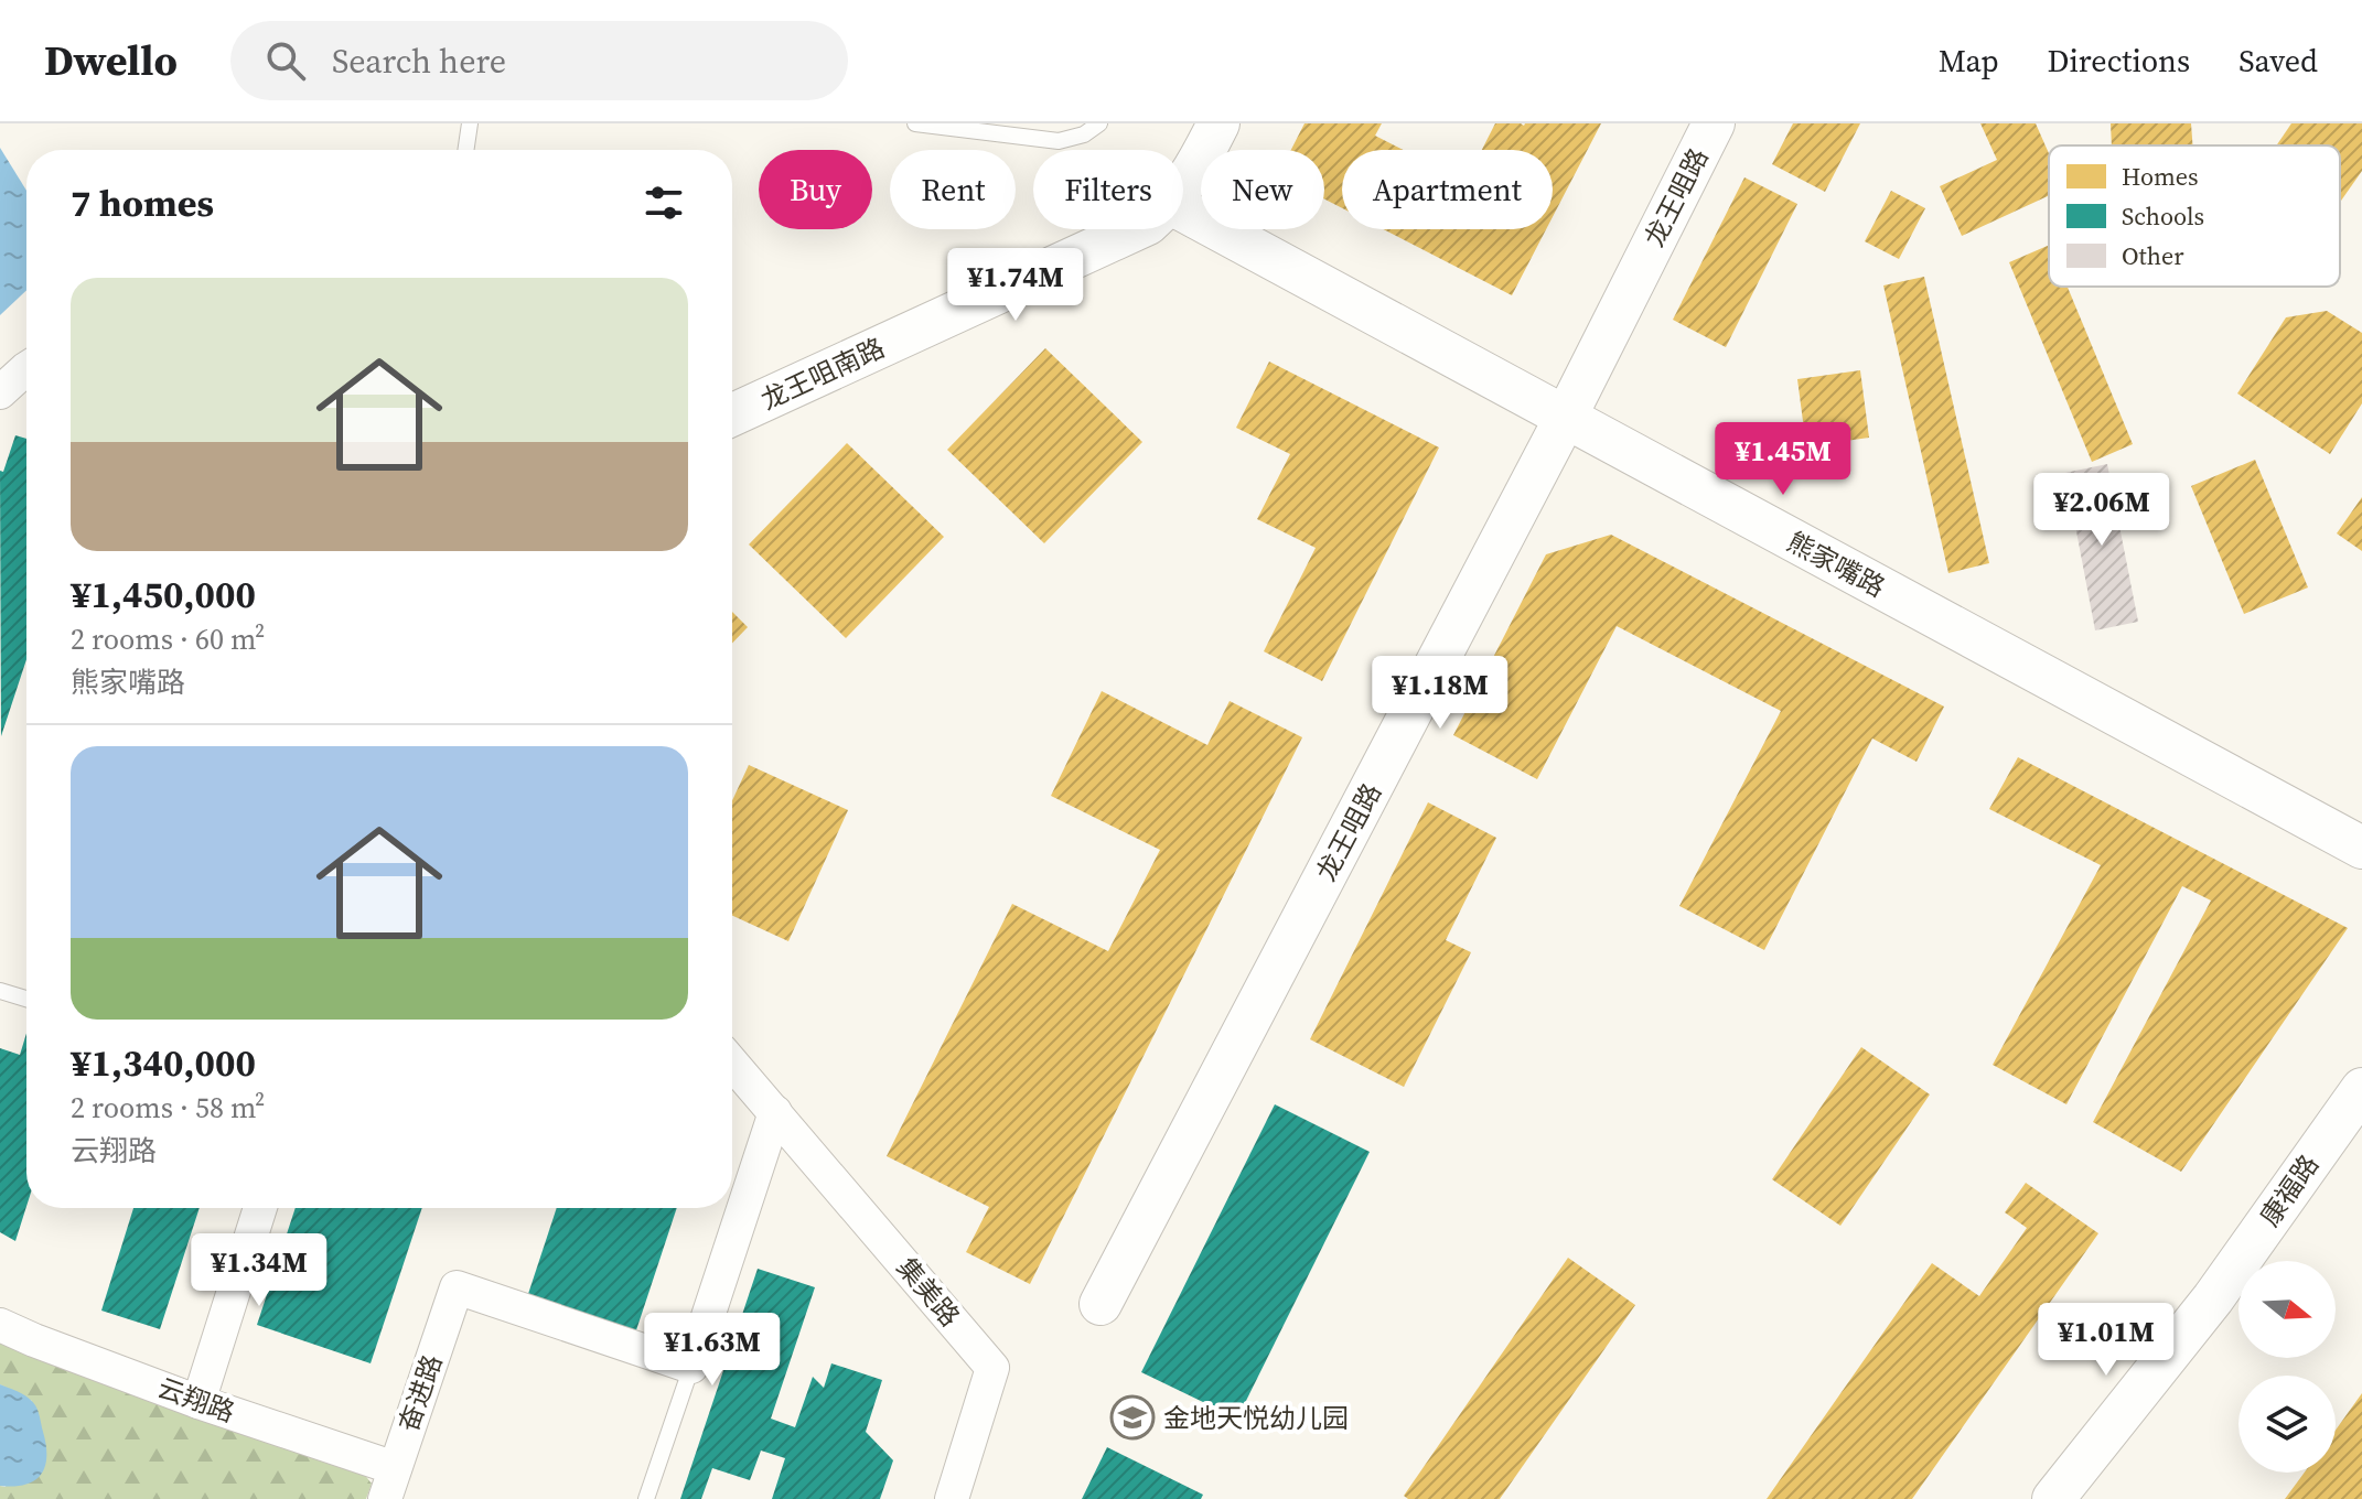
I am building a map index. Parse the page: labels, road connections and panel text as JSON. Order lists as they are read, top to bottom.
{
  "streets": {
    "street": [
      "龙王咀路",
      "龙王咀南路",
      "熊家嘴路",
      "康福路",
      "集美路",
      "奋进路",
      "云翔路"
    ]
  },
  "crossings": [
    ["龙王咀路", "熊家嘴路"],
    ["奋进路", "云翔路"]
  ],
  "places": {
    "school or university": ["金地天悦幼儿园"]
  },
  "legend": ["Homes", "Schools", "Other"],
  "north": "right",
  "page": {
    "header": "Dwello",
    "search": "Search here",
    "nav": ["Map", "Directions", "Saved"],
    "chip": [
      "Buy",
      "Rent",
      "Filters",
      "New",
      "Apartment"
    ],
    "heading": "7 homes",
    "price": [
      "¥1.74M",
      "¥1.45M",
      "¥2.06M",
      "¥1.18M",
      "¥1.34M",
      "¥1.01M",
      "¥1.63M"
    ],
    "list": [
      {
        "name": "¥1,450,000",
        "note": "2 rooms · 60 m² · 熊家嘴路"
      },
      {
        "name": "¥1,340,000",
        "note": "2 rooms · 58 m² · 云翔路"
      }
    ]
  }
}
